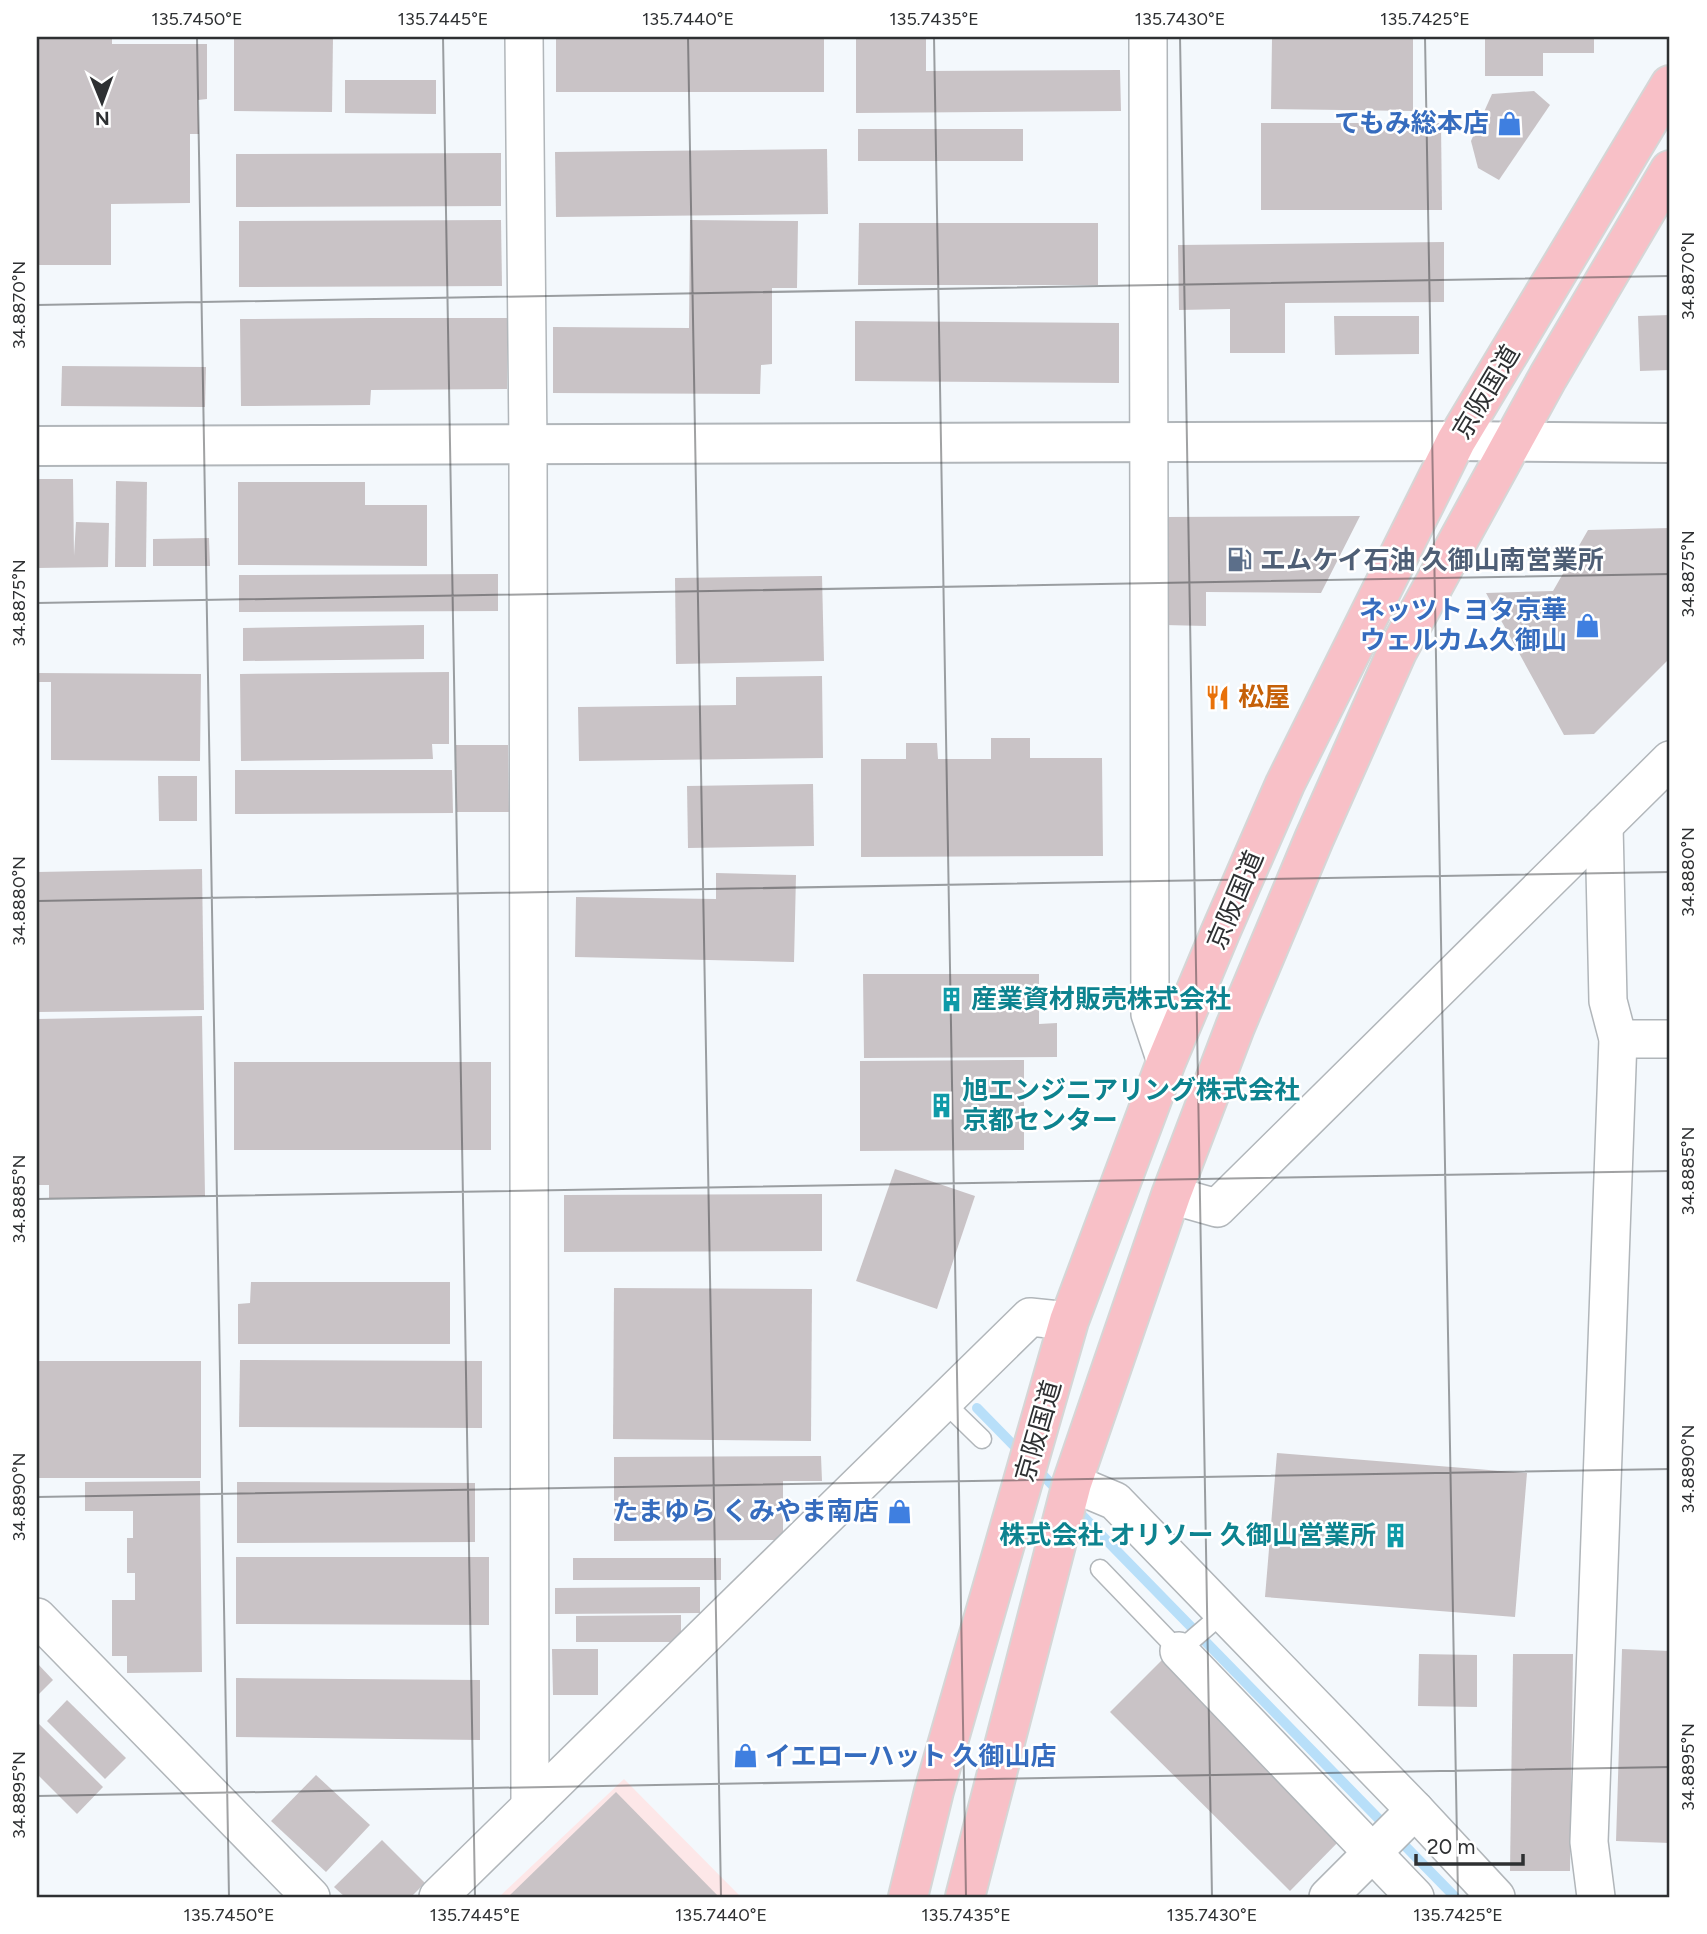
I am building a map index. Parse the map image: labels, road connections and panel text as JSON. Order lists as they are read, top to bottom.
{
  "streets": {
    "highway": ["京阪国道"]
  },
  "places": {
    "shop": [
      "てもみ総本店",
      "ネッツトヨタ京華 ウェルカム久御山",
      "たまゆら くみやま南店",
      "イエローハット 久御山店"
    ],
    "fuel station": ["エムケイ石油 久御山南営業所"],
    "restaurant": ["松屋"],
    "building": ["産業資材販売株式会社", "旭エンジニアリング株式会社 京都センター", "株式会社 オリソー 久御山営業所"]
  },
  "scale_bar": "20 m",
  "north": "bottom",
  "coordinates": [
    "135.7450°E",
    "135.7445°E",
    "135.7440°E",
    "135.7435°E",
    "135.7430°E",
    "135.7425°E",
    "34.8870°N",
    "34.8875°N",
    "34.8880°N",
    "34.8885°N",
    "34.8890°N",
    "34.8895°N"
  ]
}
